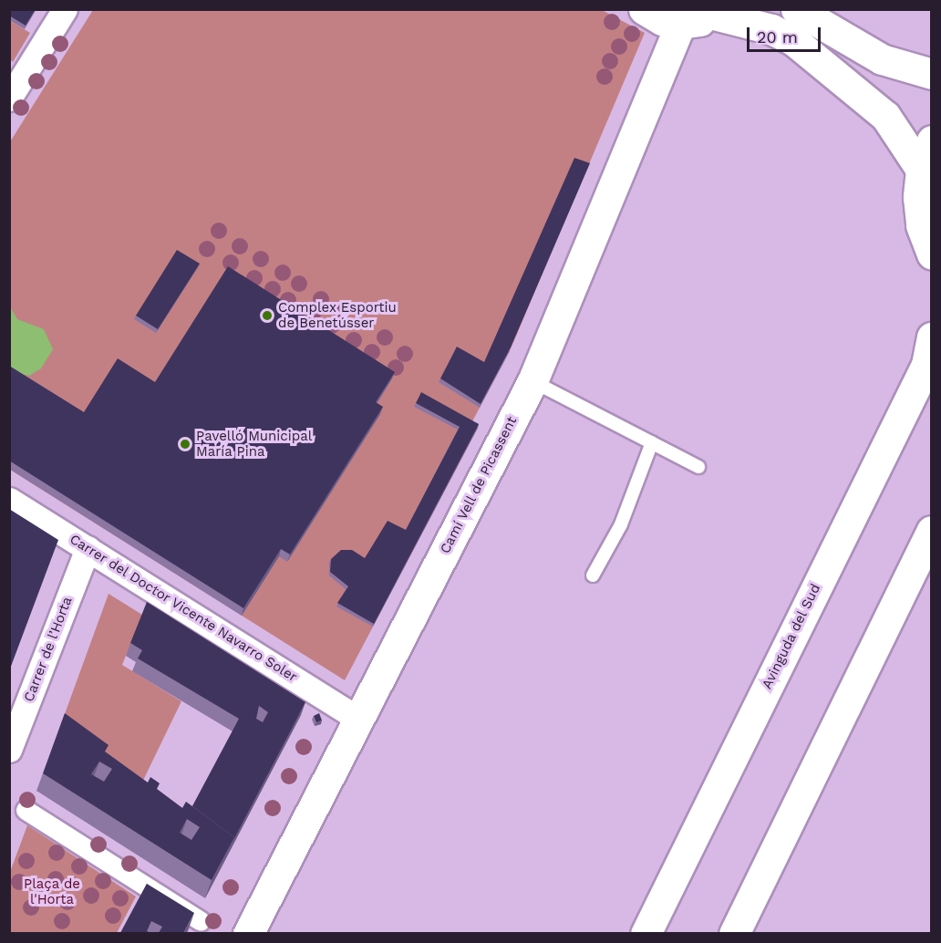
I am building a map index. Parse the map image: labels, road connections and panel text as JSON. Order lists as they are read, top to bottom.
{
  "streets": {
    "street": [
      "Camí Vell de Picassent",
      "Carrer del Doctor Vicente Navarro Soler",
      "Avinguda del Sud",
      "Carrer de l’Horta"
    ]
  },
  "crossings": [
    ["Camí Vell de Picassent", "Carrer del Doctor Vicente Navarro Soler"],
    ["Carrer del Doctor Vicente Navarro Soler", "Carrer de l’Horta"]
  ],
  "parks": ["Plaça de l'Horta"],
  "places": ["Complex Esportiu de Benetússer", "Pavelló Municipal María Pina"],
  "scale_bar": "20 m"
}
